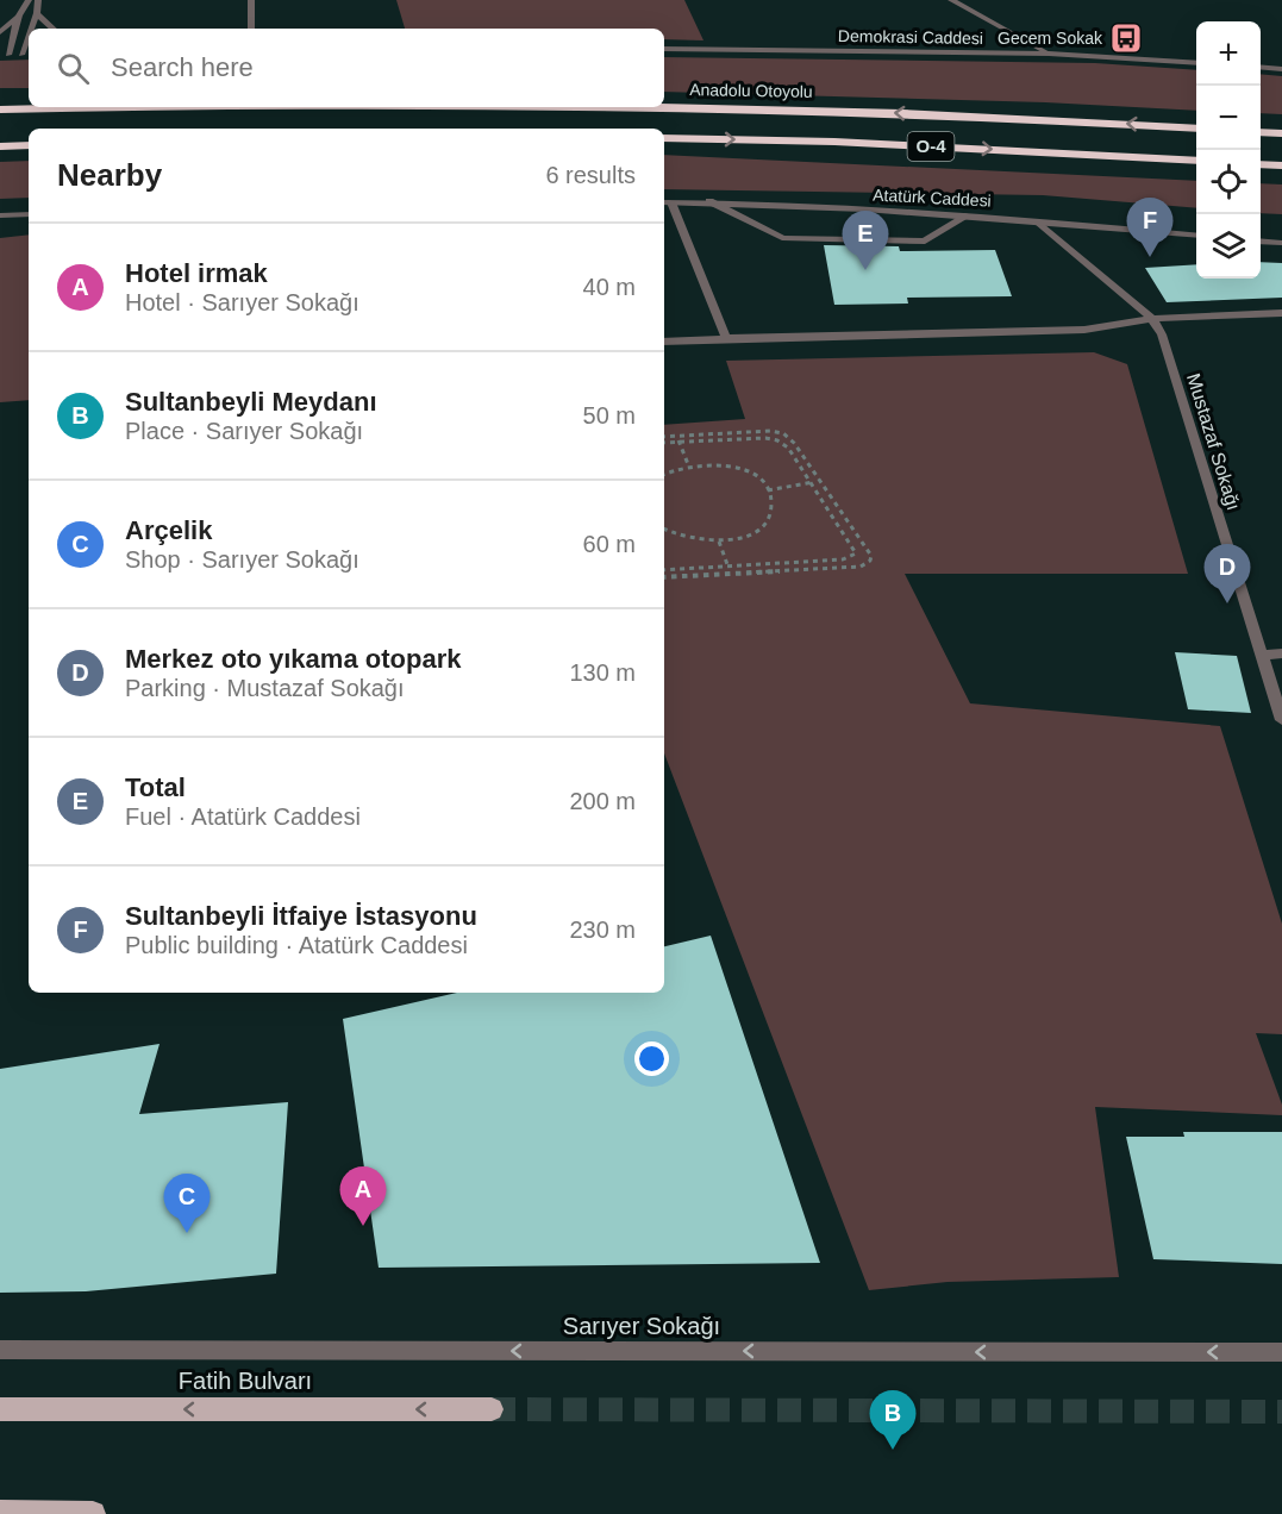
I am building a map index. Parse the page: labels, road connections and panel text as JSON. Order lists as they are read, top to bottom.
{
  "streets": {
    "highway": ["Anadolu Otoyolu", "O-4"],
    "main road": ["Fatih Bulvarı"],
    "street": [
      "Demokrasi Caddesi",
      "Atatürk Caddesi",
      "Mustazaf Sokağı",
      "Sarıyer Sokağı"
    ]
  },
  "crossings": [
    ["Atatürk Caddesi", "Mustazaf Sokağı"]
  ],
  "one_way": ["Sarıyer Sokağı", "Fatih Bulvarı"],
  "places": {
    "bus stop": ["Gecem Sokak"]
  },
  "page": {
    "map_buttons": ["+", "−"],
    "search": "Search here",
    "heading": ["Nearby", "6 results"],
    "pins": [
      "F",
      "E",
      "D",
      "A",
      "C",
      "B"
    ],
    "list": [
      {
        "mark": "A",
        "name": "Hotel irmak",
        "note": "Hotel · Sarıyer Sokağı",
        "value": "40 m"
      },
      {
        "mark": "B",
        "name": "Sultanbeyli Meydanı",
        "note": "Place · Sarıyer Sokağı",
        "value": "50 m"
      },
      {
        "mark": "C",
        "name": "Arçelik",
        "note": "Shop · Sarıyer Sokağı",
        "value": "60 m"
      },
      {
        "mark": "D",
        "name": "Merkez oto yıkama otopark",
        "note": "Parking · Mustazaf Sokağı",
        "value": "130 m"
      },
      {
        "mark": "E",
        "name": "Total",
        "note": "Fuel · Atatürk Caddesi",
        "value": "200 m"
      },
      {
        "mark": "F",
        "name": "Sultanbeyli İtfaiye İstasyonu",
        "note": "Public building · Atatürk Caddesi",
        "value": "230 m"
      }
    ]
  }
}
